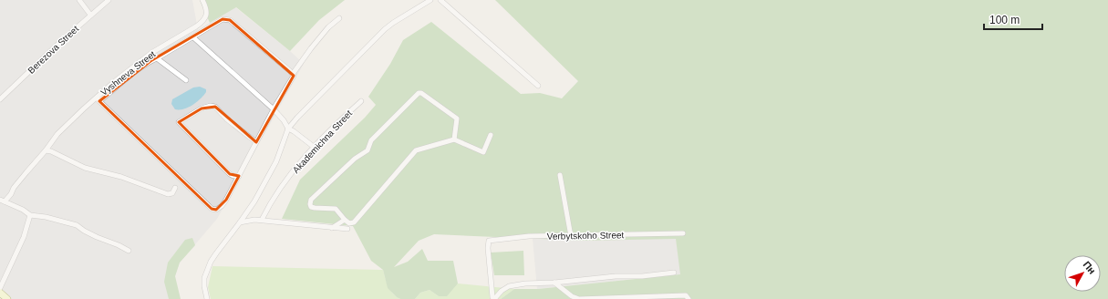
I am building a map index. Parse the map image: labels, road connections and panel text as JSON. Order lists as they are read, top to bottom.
{
  "streets": {
    "street": [
      "Berezova Street",
      "Vyshneva Street",
      "Akademichna Street",
      "Verbytskoho Street"
    ]
  },
  "scale_bar": "100 m",
  "north": "top right"
}
